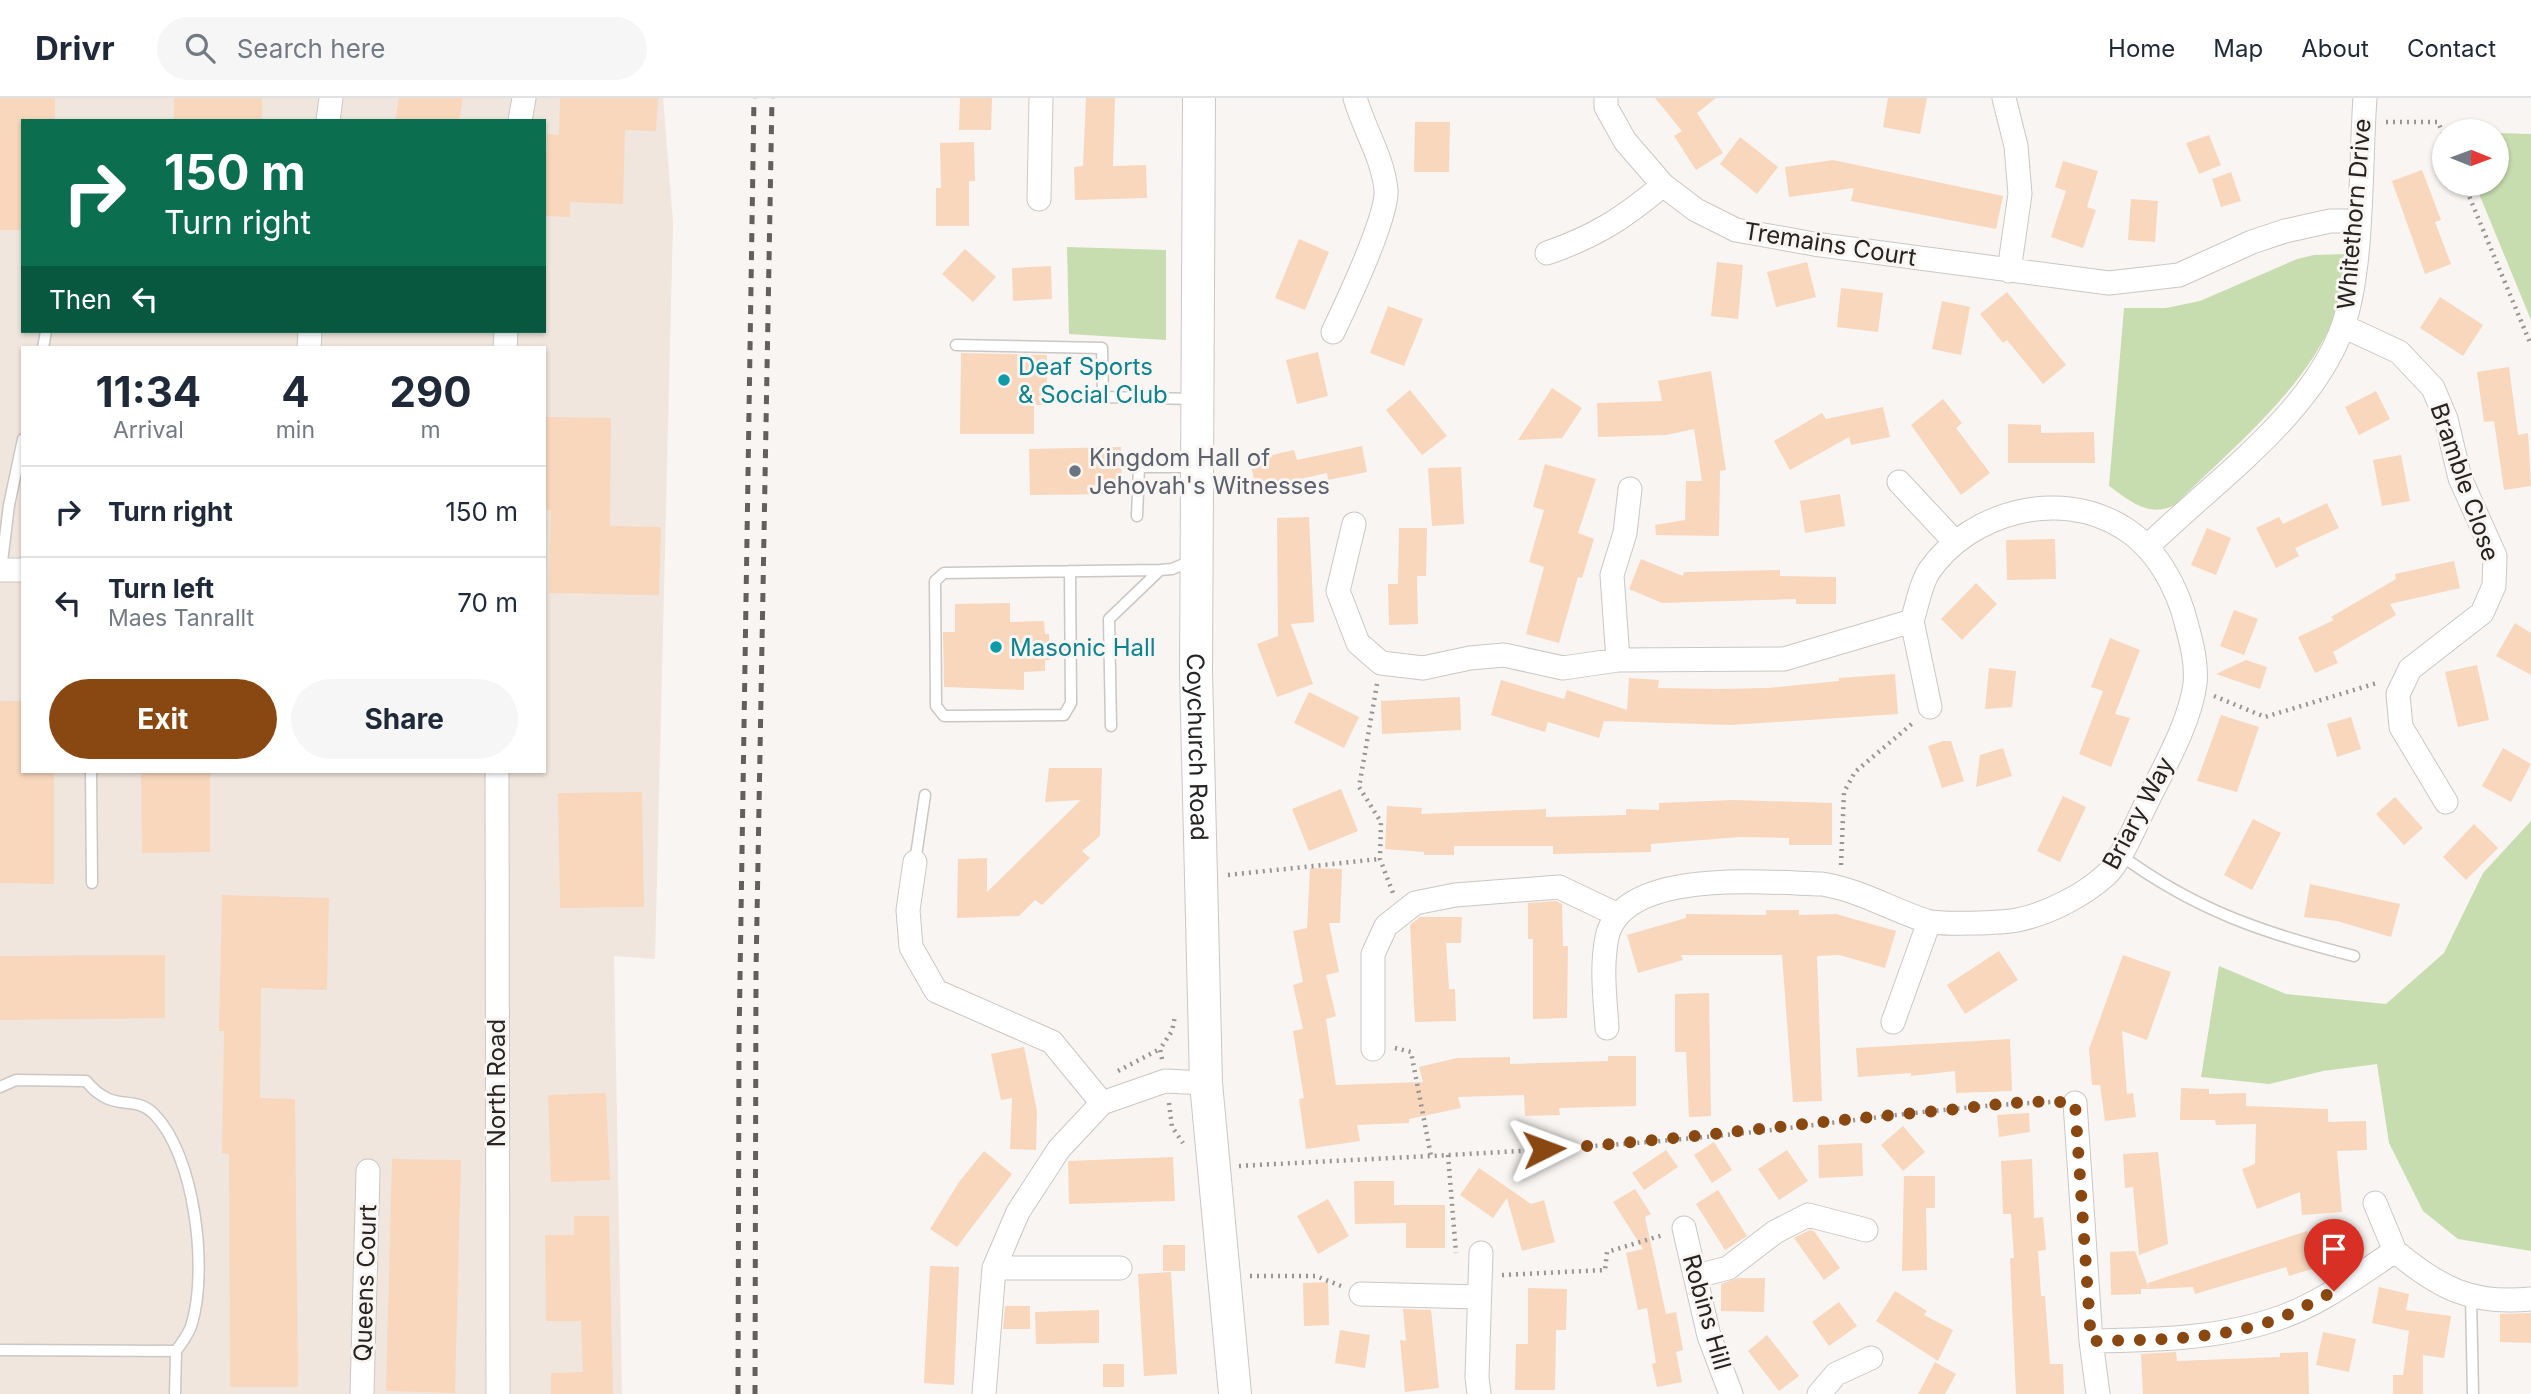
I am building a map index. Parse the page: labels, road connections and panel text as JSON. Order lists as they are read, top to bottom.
{
  "streets": {
    "main road": ["Coychurch Road"],
    "street": [
      "Whitethorn Drive",
      "Tremains Court",
      "Bramble Close",
      "Briary Way",
      "North Road",
      "Queens Court",
      "Robins Hill"
    ]
  },
  "crossings": [
    ["Whitethorn Drive", "Tremains Court"],
    ["Whitethorn Drive", "Bramble Close"],
    ["Whitethorn Drive", "Briary Way"]
  ],
  "places": ["Deaf Sports & Social Club", "Kingdom Hall of Jehovah's Witnesses", "Masonic Hall"],
  "north": "right",
  "page": {
    "header": "Drivr",
    "search": "Search here",
    "nav": [
      "Home",
      "Map",
      "About",
      "Contact"
    ],
    "turn": ["150 m", "Turn right"],
    "then": "Then",
    "eta": [
      "11:34",
      "Arrival",
      "4",
      "min",
      "290",
      "m"
    ],
    "list": [
      {
        "name": "Turn right",
        "value": "150 m"
      },
      {
        "name": "Turn left",
        "note": "Maes Tanrallt",
        "value": "70 m"
      }
    ],
    "buttons": ["Exit", "Share"]
  }
}
